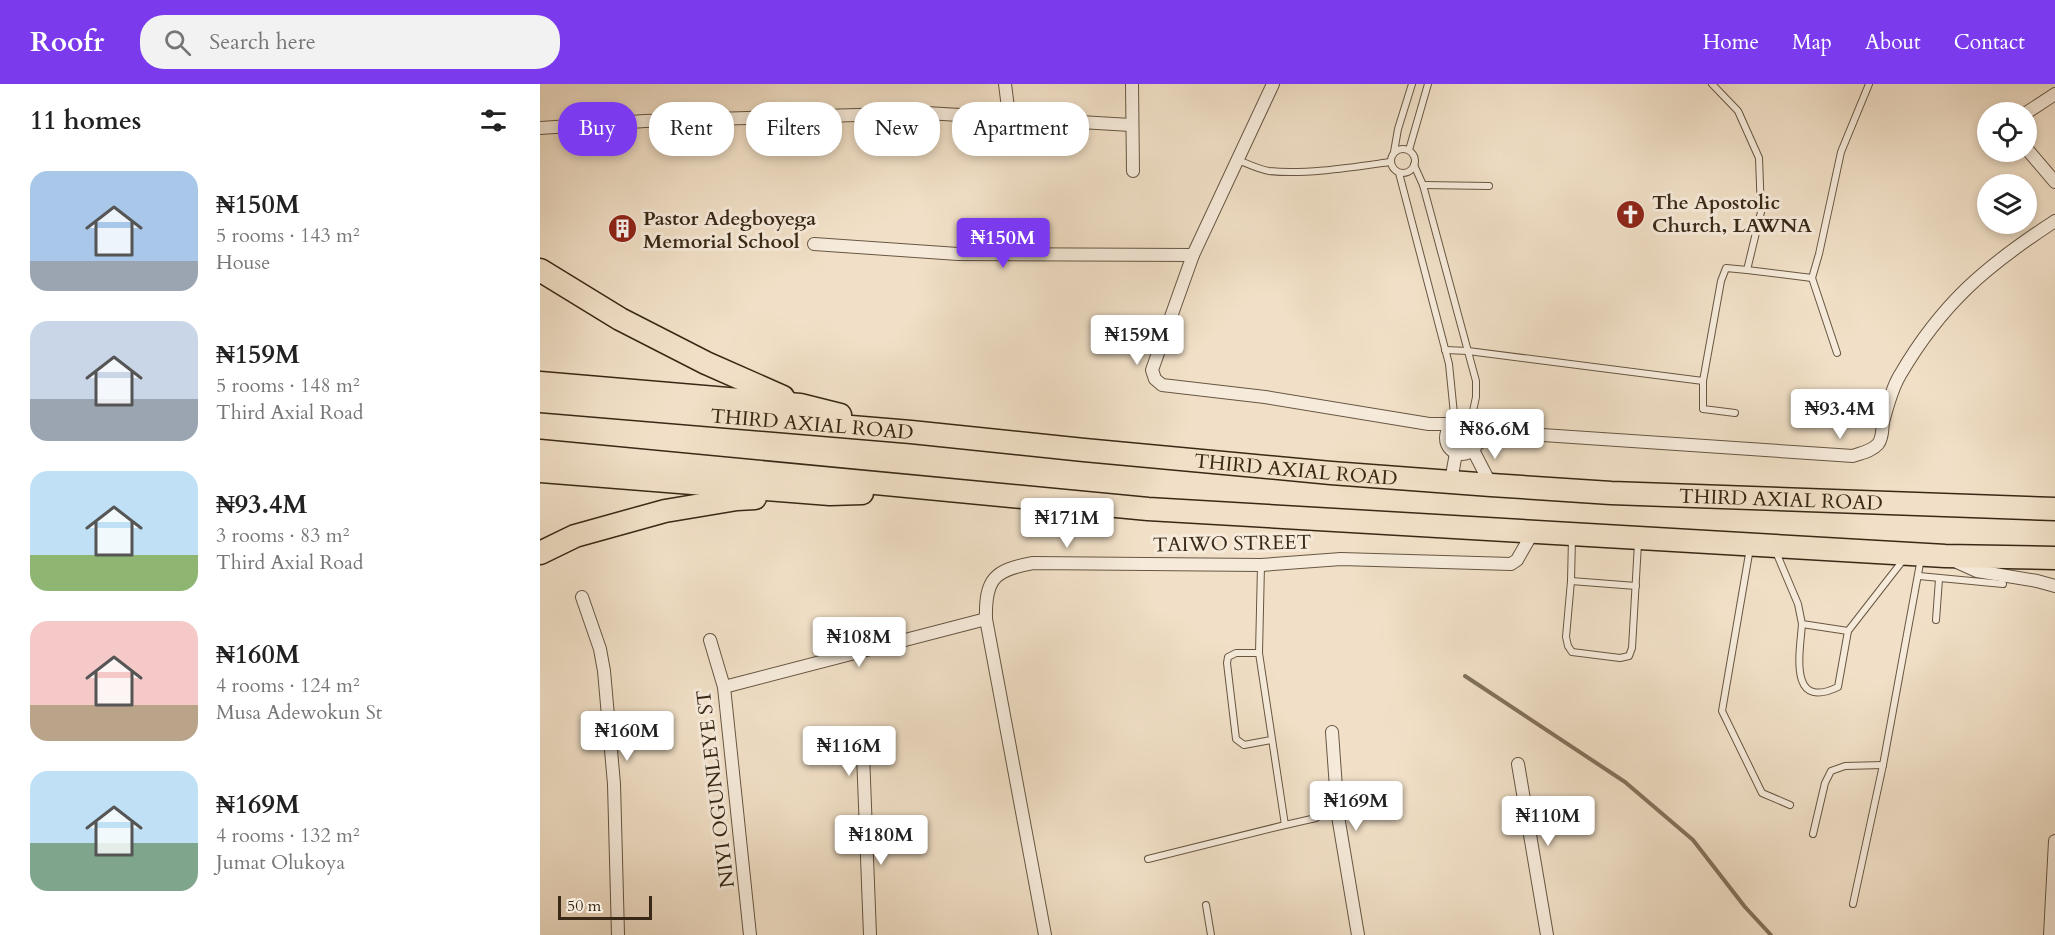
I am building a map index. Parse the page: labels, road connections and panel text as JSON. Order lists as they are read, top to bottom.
{
  "streets": {
    "highway": ["THIRD AXIAL ROAD"],
    "street": ["TAIWO STREET", "NIYI OGUNLEYE ST"]
  },
  "places": {
    "church": ["The Apostolic Church, LAWNA"],
    "building": ["Pastor Adegboyega Memorial School"]
  },
  "scale_bar": "50 m",
  "page": {
    "header": "Roofr",
    "search": "Search here",
    "nav": [
      "Home",
      "Map",
      "About",
      "Contact"
    ],
    "heading": "11 homes",
    "chip": [
      "Buy",
      "Rent",
      "Filters",
      "New",
      "Apartment"
    ],
    "list": [
      {
        "name": "₦150M",
        "note": "5 rooms · 143 m² · House"
      },
      {
        "name": "₦159M",
        "note": "5 rooms · 148 m² · Third Axial Road"
      },
      {
        "name": "₦93.4M",
        "note": "3 rooms · 83 m² · Third Axial Road"
      },
      {
        "name": "₦160M",
        "note": "4 rooms · 124 m² · Musa Adewokun St"
      },
      {
        "name": "₦169M",
        "note": "4 rooms · 132 m² · Jumat Olukoya"
      }
    ],
    "price": [
      "₦150M",
      "₦159M",
      "₦93.4M",
      "₦86.6M",
      "₦171M",
      "₦108M",
      "₦160M",
      "₦116M",
      "₦169M",
      "₦110M",
      "₦180M"
    ],
    "scale": "50 m"
  }
}
